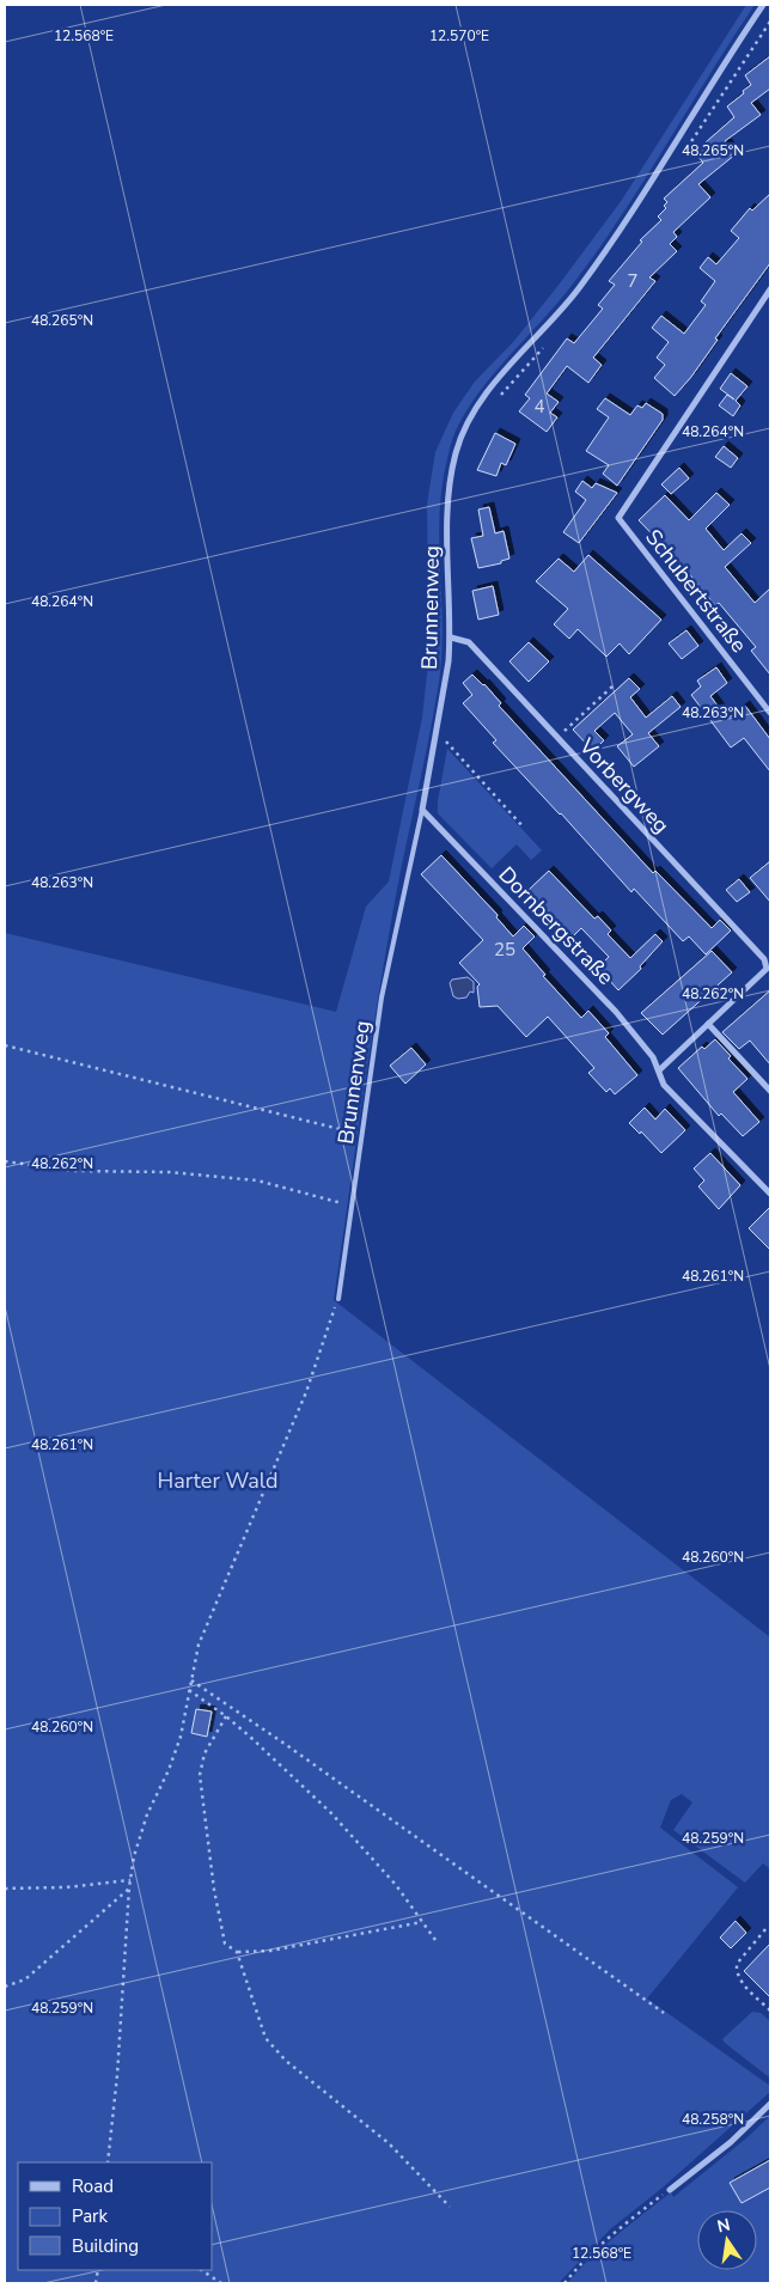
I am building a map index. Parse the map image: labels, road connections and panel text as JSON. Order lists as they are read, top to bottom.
{
  "streets": {
    "street": [
      "Schubertstraße",
      "Brunnenweg",
      "Vorbergweg",
      "Dornbergstraße"
    ]
  },
  "crossings": [
    ["Brunnenweg", "Vorbergweg"],
    ["Brunnenweg", "Dornbergstraße"]
  ],
  "parks": ["Harter Wald"],
  "house_numbers": ["7", "4", "25"],
  "legend": ["Road", "Park", "Building"],
  "north": "top",
  "coordinates": [
    "12.568°E",
    "12.570°E",
    "48.265°N",
    "48.264°N",
    "48.263°N",
    "48.262°N",
    "48.261°N",
    "48.260°N",
    "48.259°N",
    "48.258°N"
  ]
}
